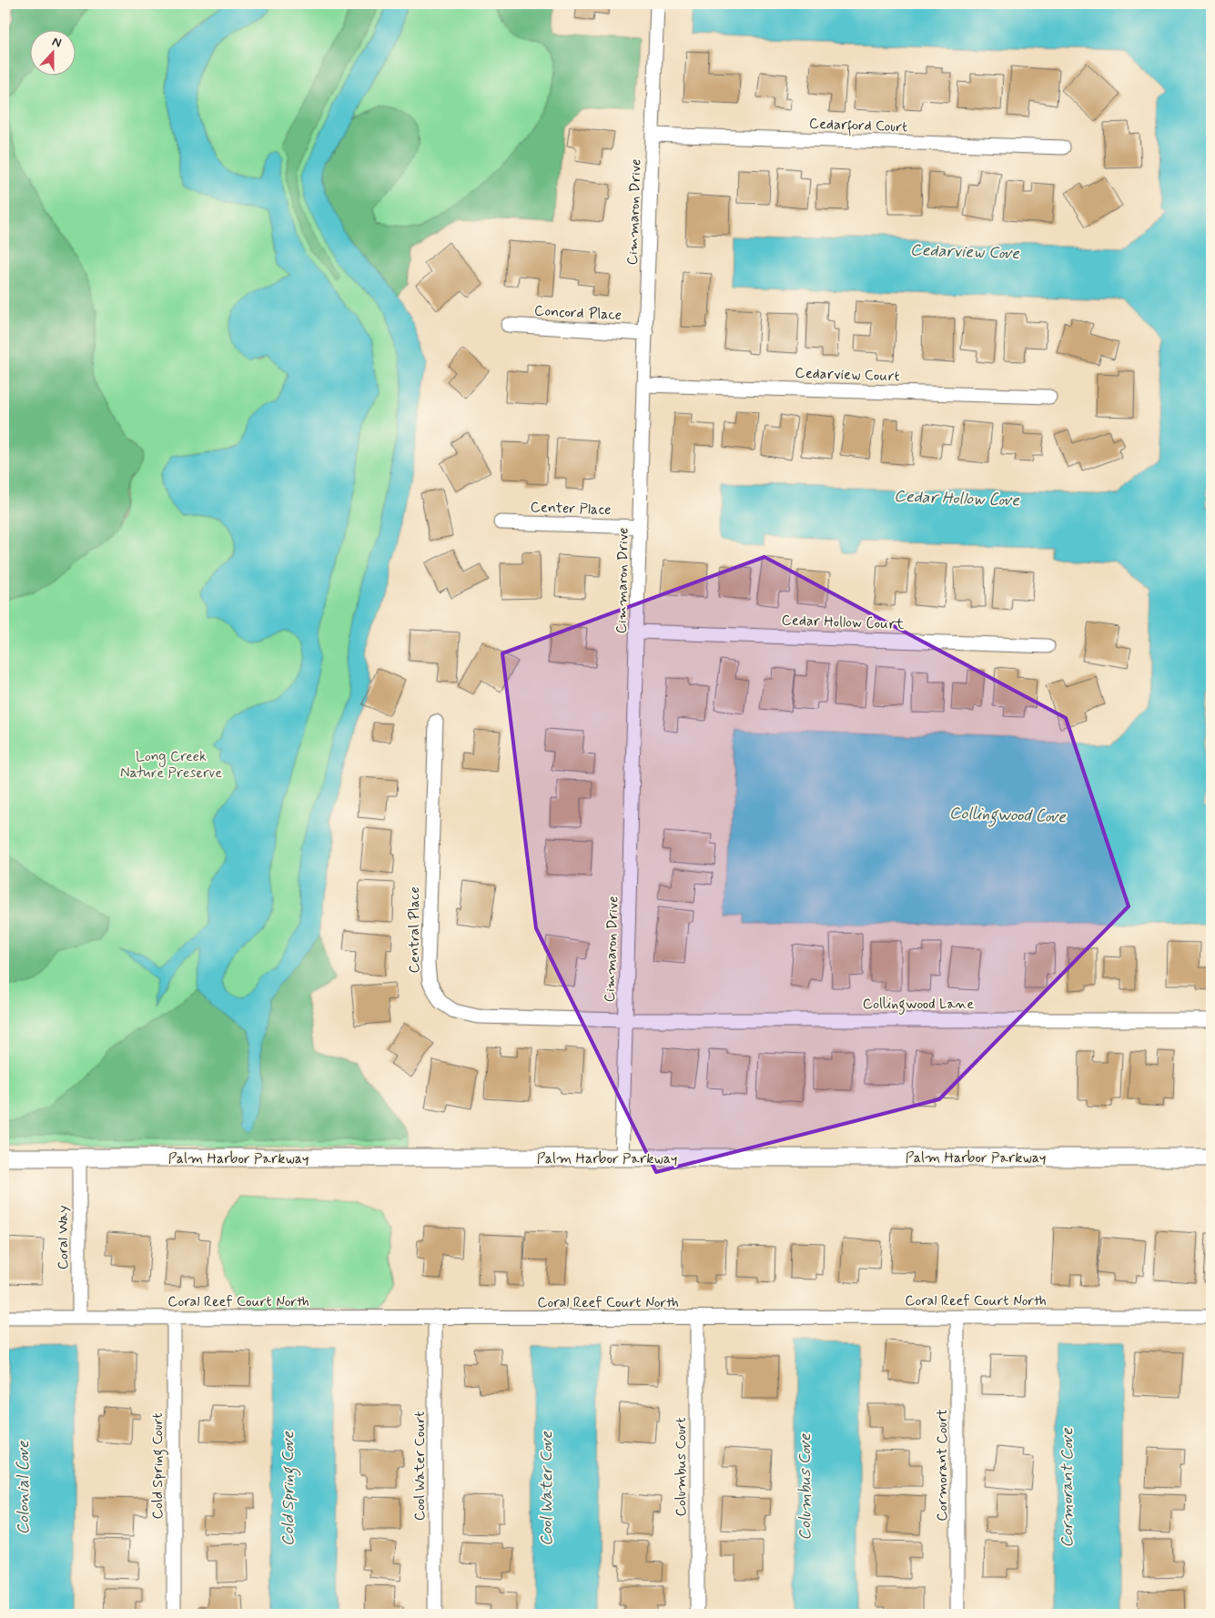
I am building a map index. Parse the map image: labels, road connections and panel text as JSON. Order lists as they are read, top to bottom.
{
  "streets": {
    "street": [
      "Cedarford Court",
      "Cimmaron Drive",
      "Concord Place",
      "Cedarview Court",
      "Center Place",
      "Cedar Hollow Court",
      "Central Place",
      "Collingwood Lane",
      "Palm Harbor Parkway",
      "Coral Way",
      "Coral Reef Court North",
      "Cormorant Court",
      "Cold Spring Court",
      "Cool Water Court",
      "Columbus Court"
    ]
  },
  "crossings": [
    ["Cedarford Court", "Cimmaron Drive"],
    ["Cimmaron Drive", "Concord Place"],
    ["Cimmaron Drive", "Cedarview Court"],
    ["Cimmaron Drive", "Center Place"],
    ["Cimmaron Drive", "Cedar Hollow Court"],
    ["Cimmaron Drive", "Central Place"],
    ["Cimmaron Drive", "Collingwood Lane"],
    ["Cimmaron Drive", "Palm Harbor Parkway"],
    ["Central Place", "Collingwood Lane"],
    ["Palm Harbor Parkway", "Coral Way"],
    ["Coral Way", "Coral Reef Court North"],
    ["Coral Reef Court North", "Cormorant Court"],
    ["Coral Reef Court North", "Cold Spring Court"],
    ["Coral Reef Court North", "Cool Water Court"],
    ["Coral Reef Court North", "Columbus Court"]
  ],
  "water": [
    "Cedarview Cove",
    "Cedar Hollow Cove",
    "Collingwood Cove",
    "Columbus Cove",
    "Colonial Cove",
    "Cormorant Cove",
    "Cold Spring Cove",
    "Cool Water Cove"
  ],
  "parks": ["Long Creek Nature Preserve"],
  "north": "top"
}
